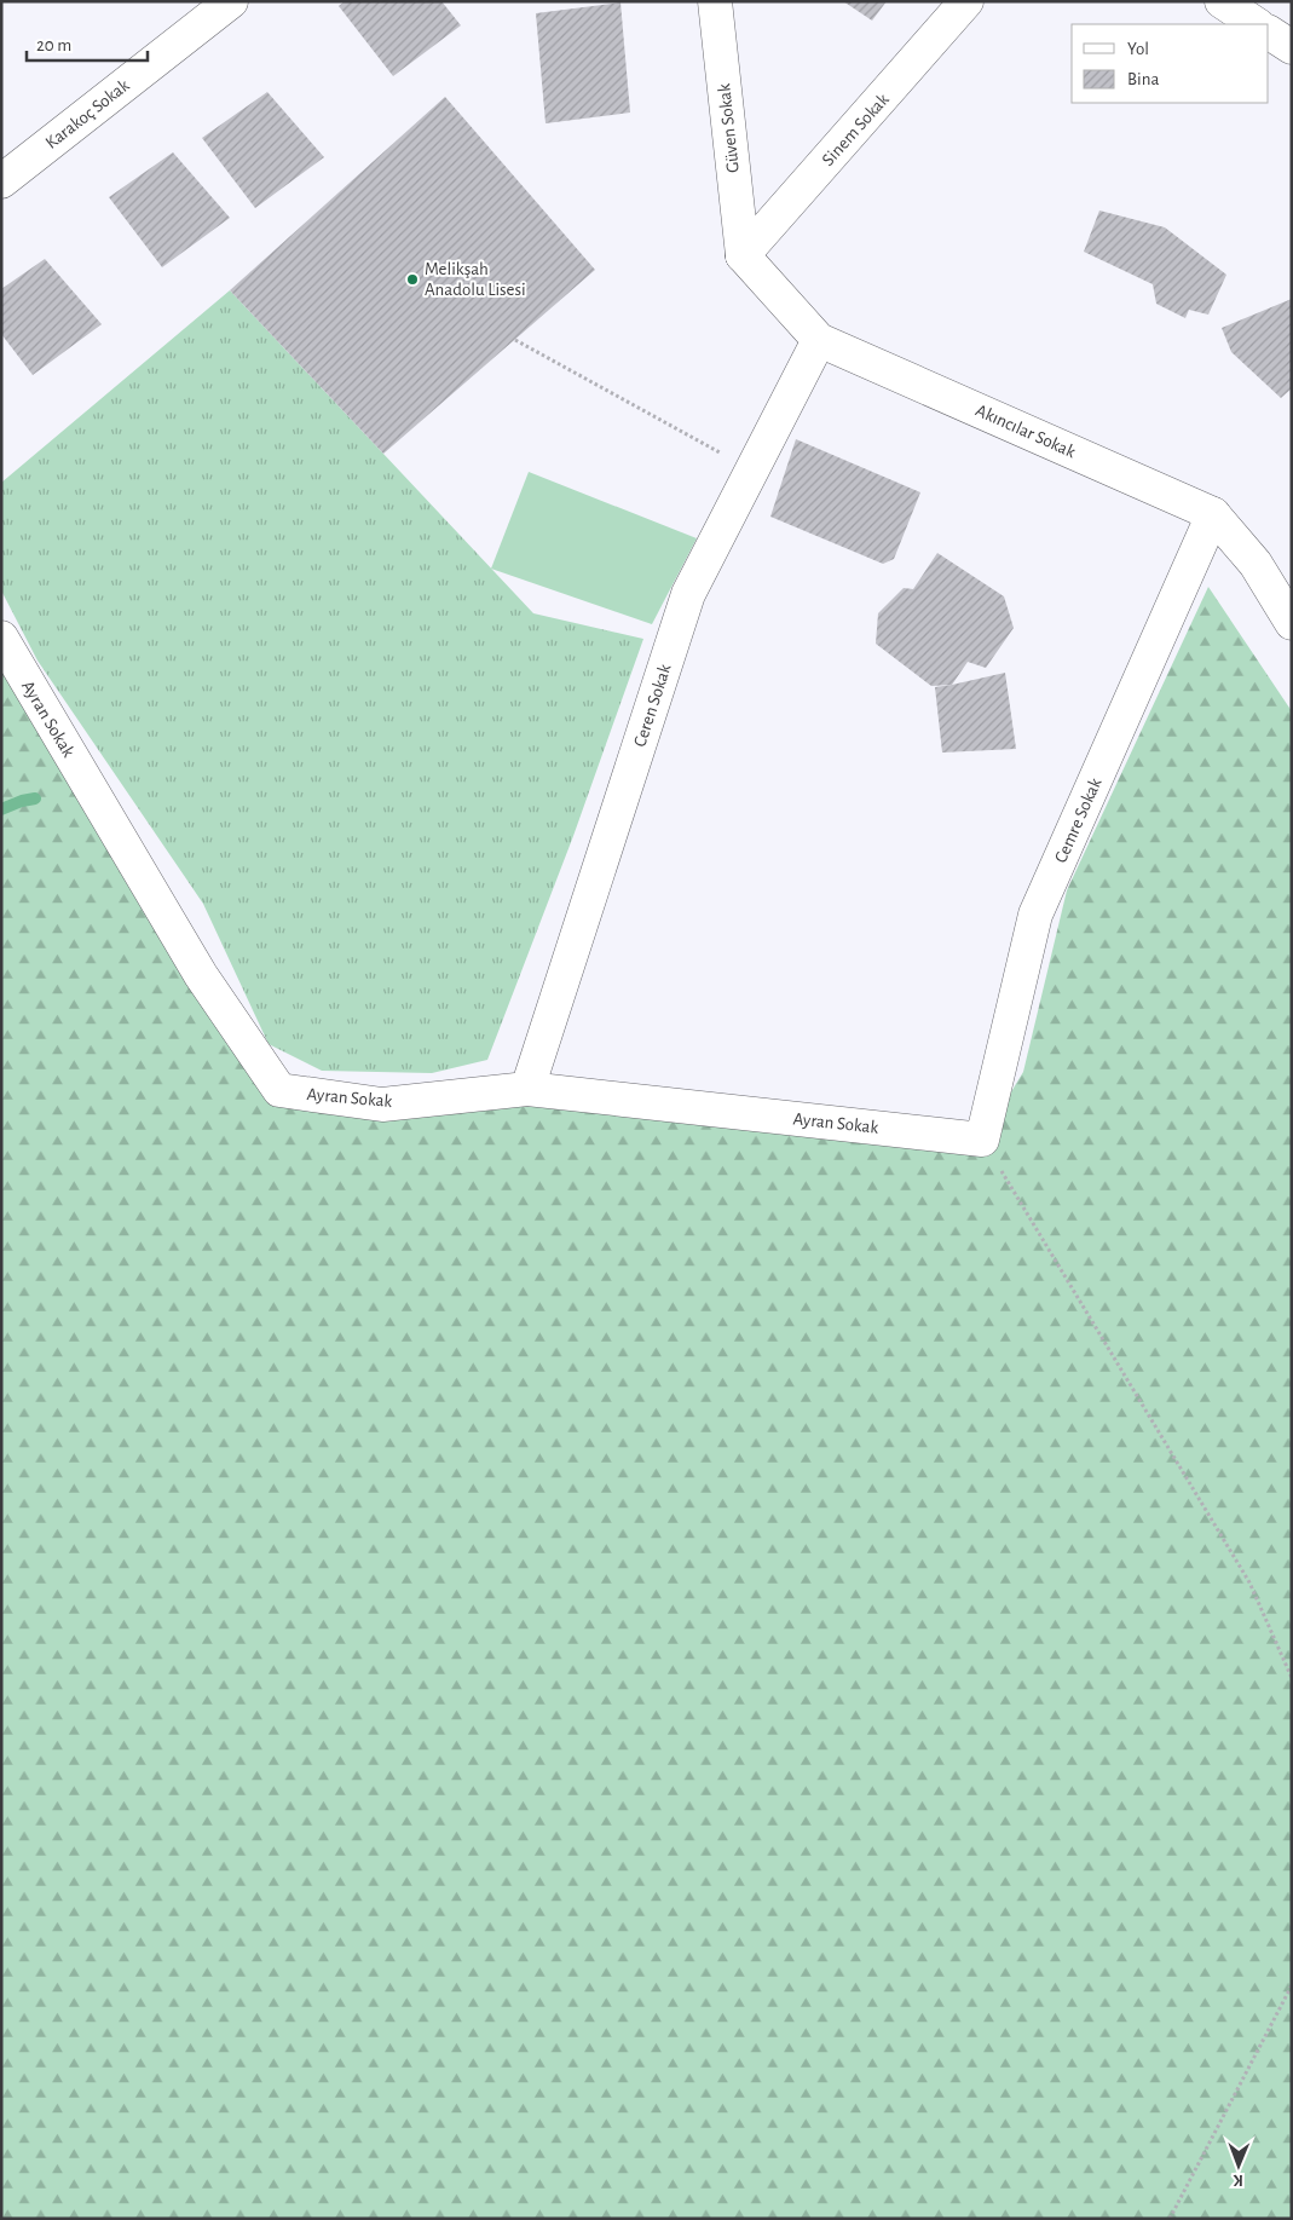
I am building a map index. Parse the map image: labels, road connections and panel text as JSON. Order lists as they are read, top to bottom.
{
  "streets": {
    "street": [
      "Karakoç Sokak",
      "Güven Sokak",
      "Sinem Sokak",
      "Akıncılar Sokak",
      "Ceren Sokak",
      "Ayran Sokak",
      "Cemre Sokak"
    ]
  },
  "crossings": [
    ["Güven Sokak", "Sinem Sokak"],
    ["Güven Sokak", "Akıncılar Sokak"],
    ["Sinem Sokak", "Akıncılar Sokak"],
    ["Akıncılar Sokak", "Ceren Sokak"],
    ["Akıncılar Sokak", "Cemre Sokak"],
    ["Ceren Sokak", "Ayran Sokak"],
    ["Ayran Sokak", "Cemre Sokak"]
  ],
  "places": ["Melikşah Anadolu Lisesi"],
  "legend": ["Yol", "Bina"],
  "scale_bar": "20 m",
  "north": "bottom"
}
